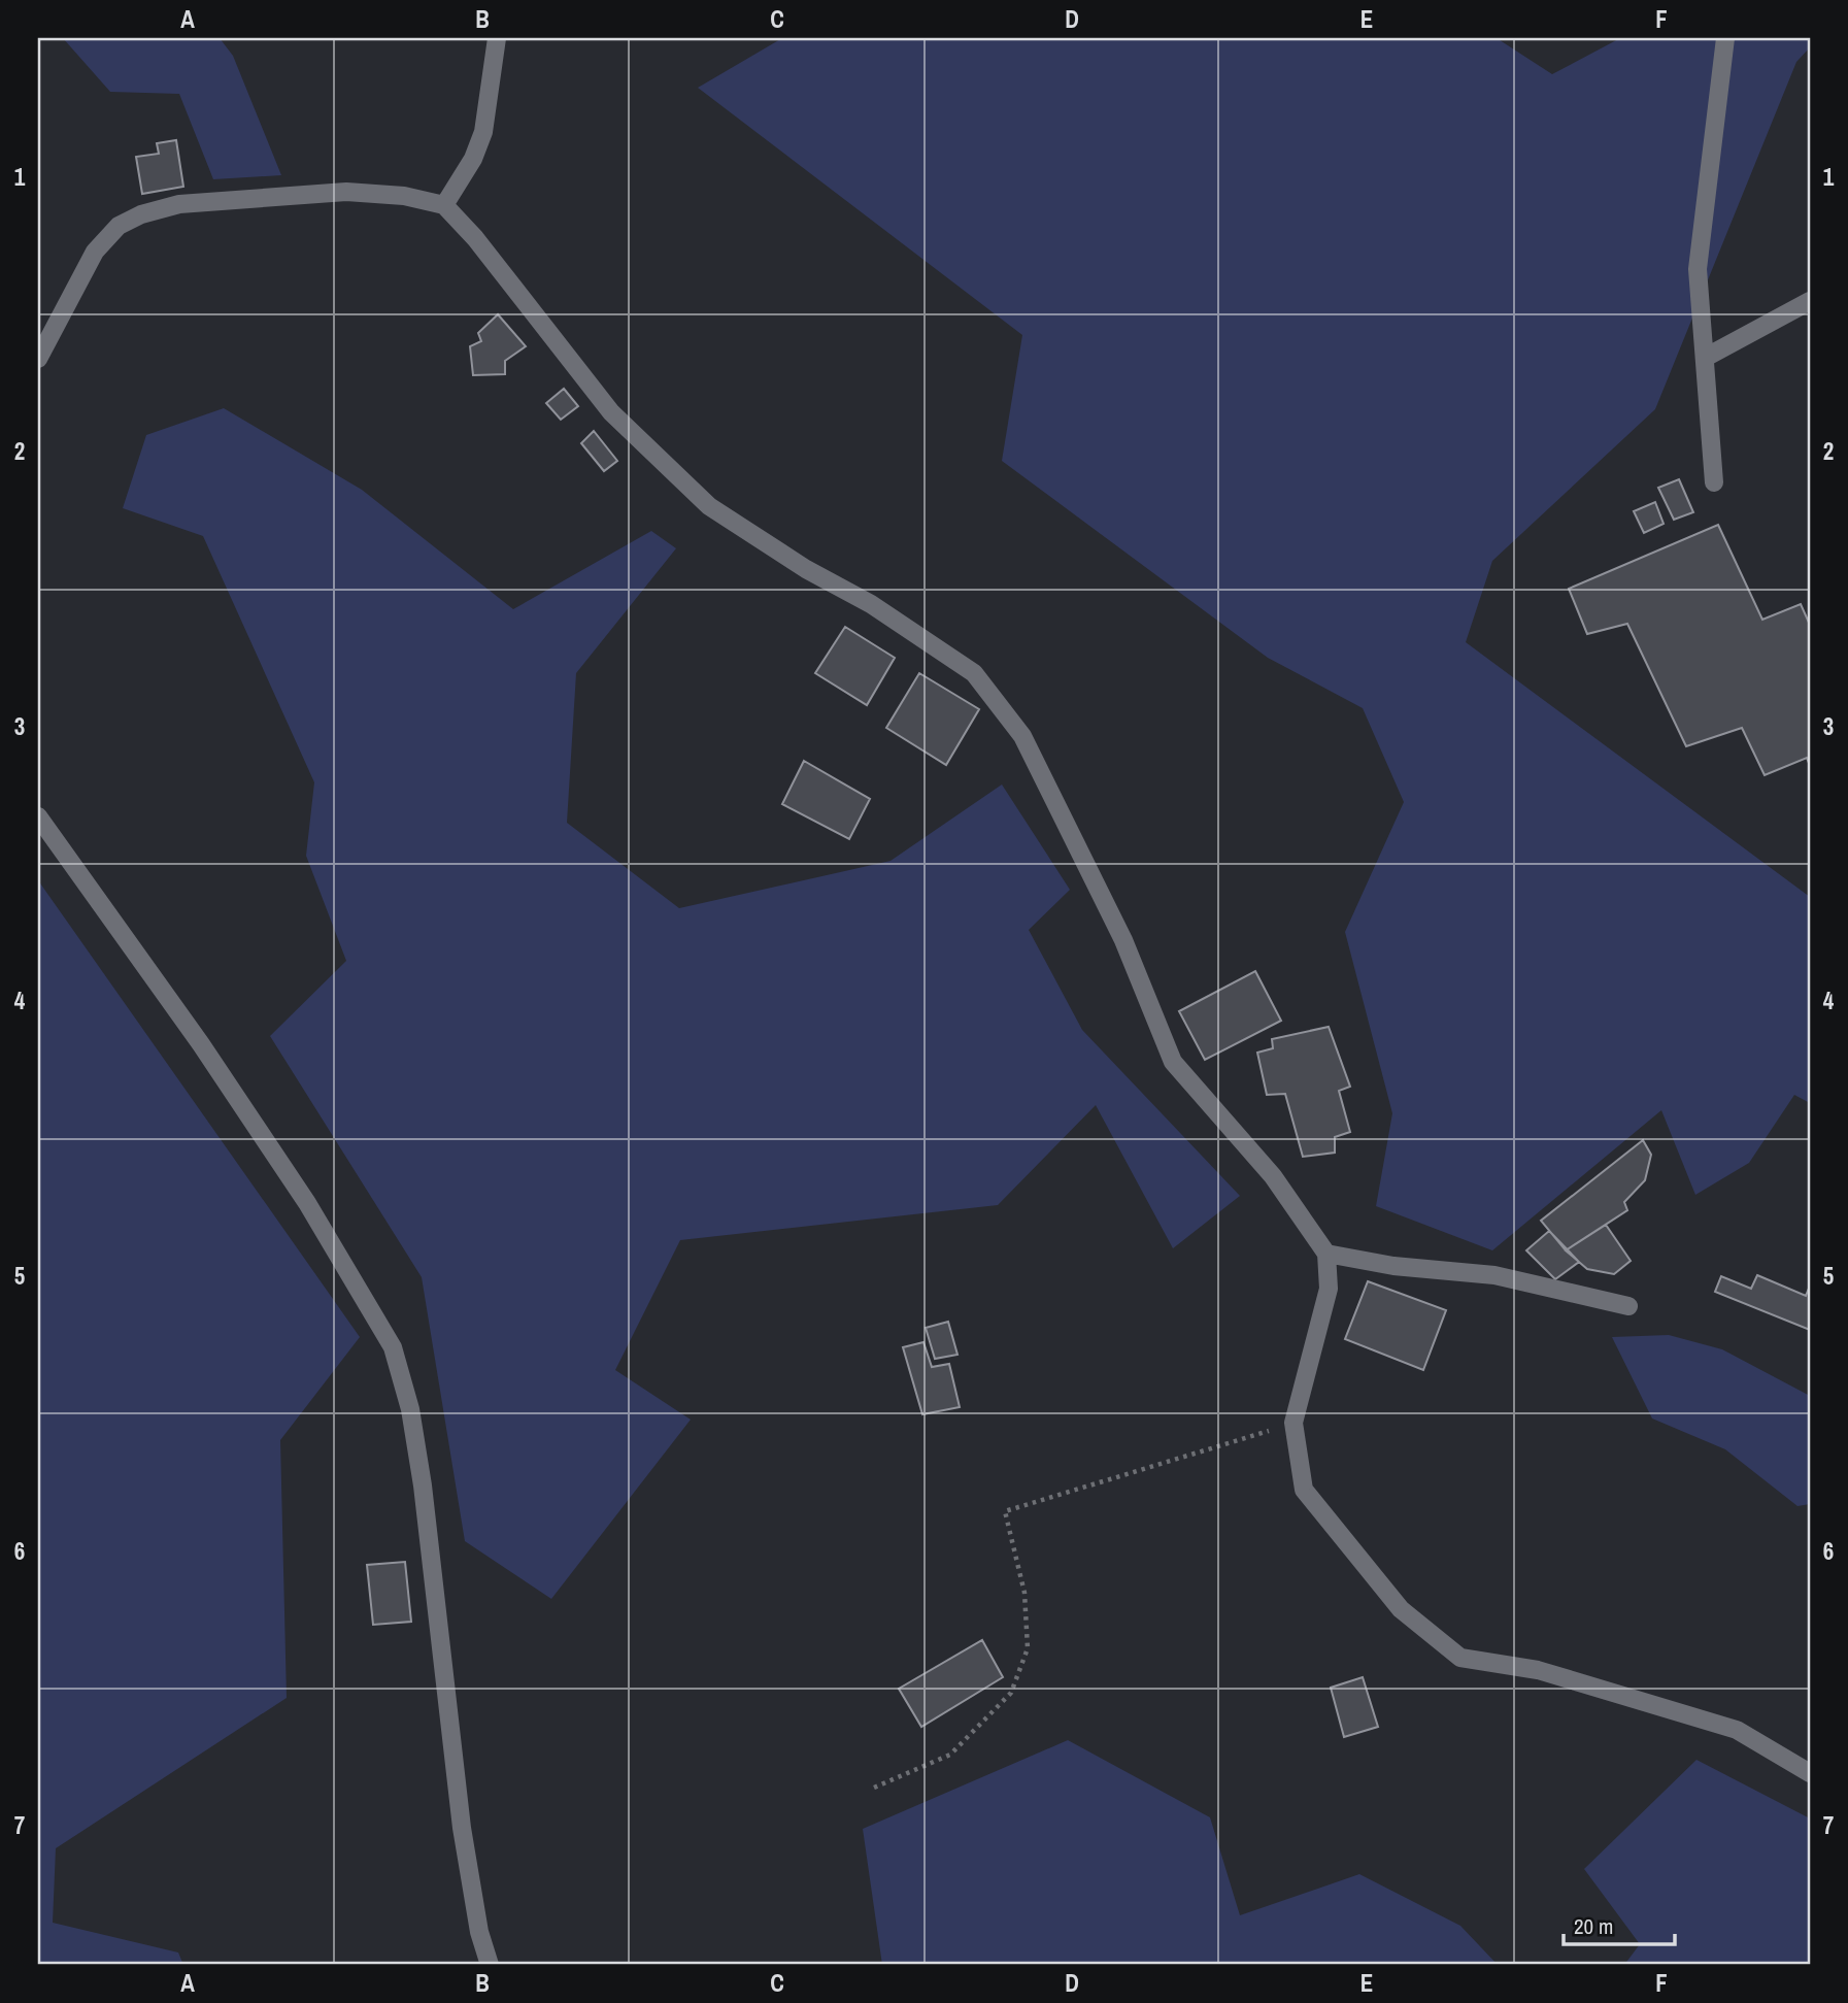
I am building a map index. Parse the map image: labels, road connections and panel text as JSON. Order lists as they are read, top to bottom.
{
  "scale_bar": "20 m",
  "grid": {
    "columns": [
      "A",
      "B",
      "C",
      "D",
      "E",
      "F"
    ],
    "rows": [
      "1",
      "2",
      "3",
      "4",
      "5",
      "6",
      "7"
    ]
  }
}
